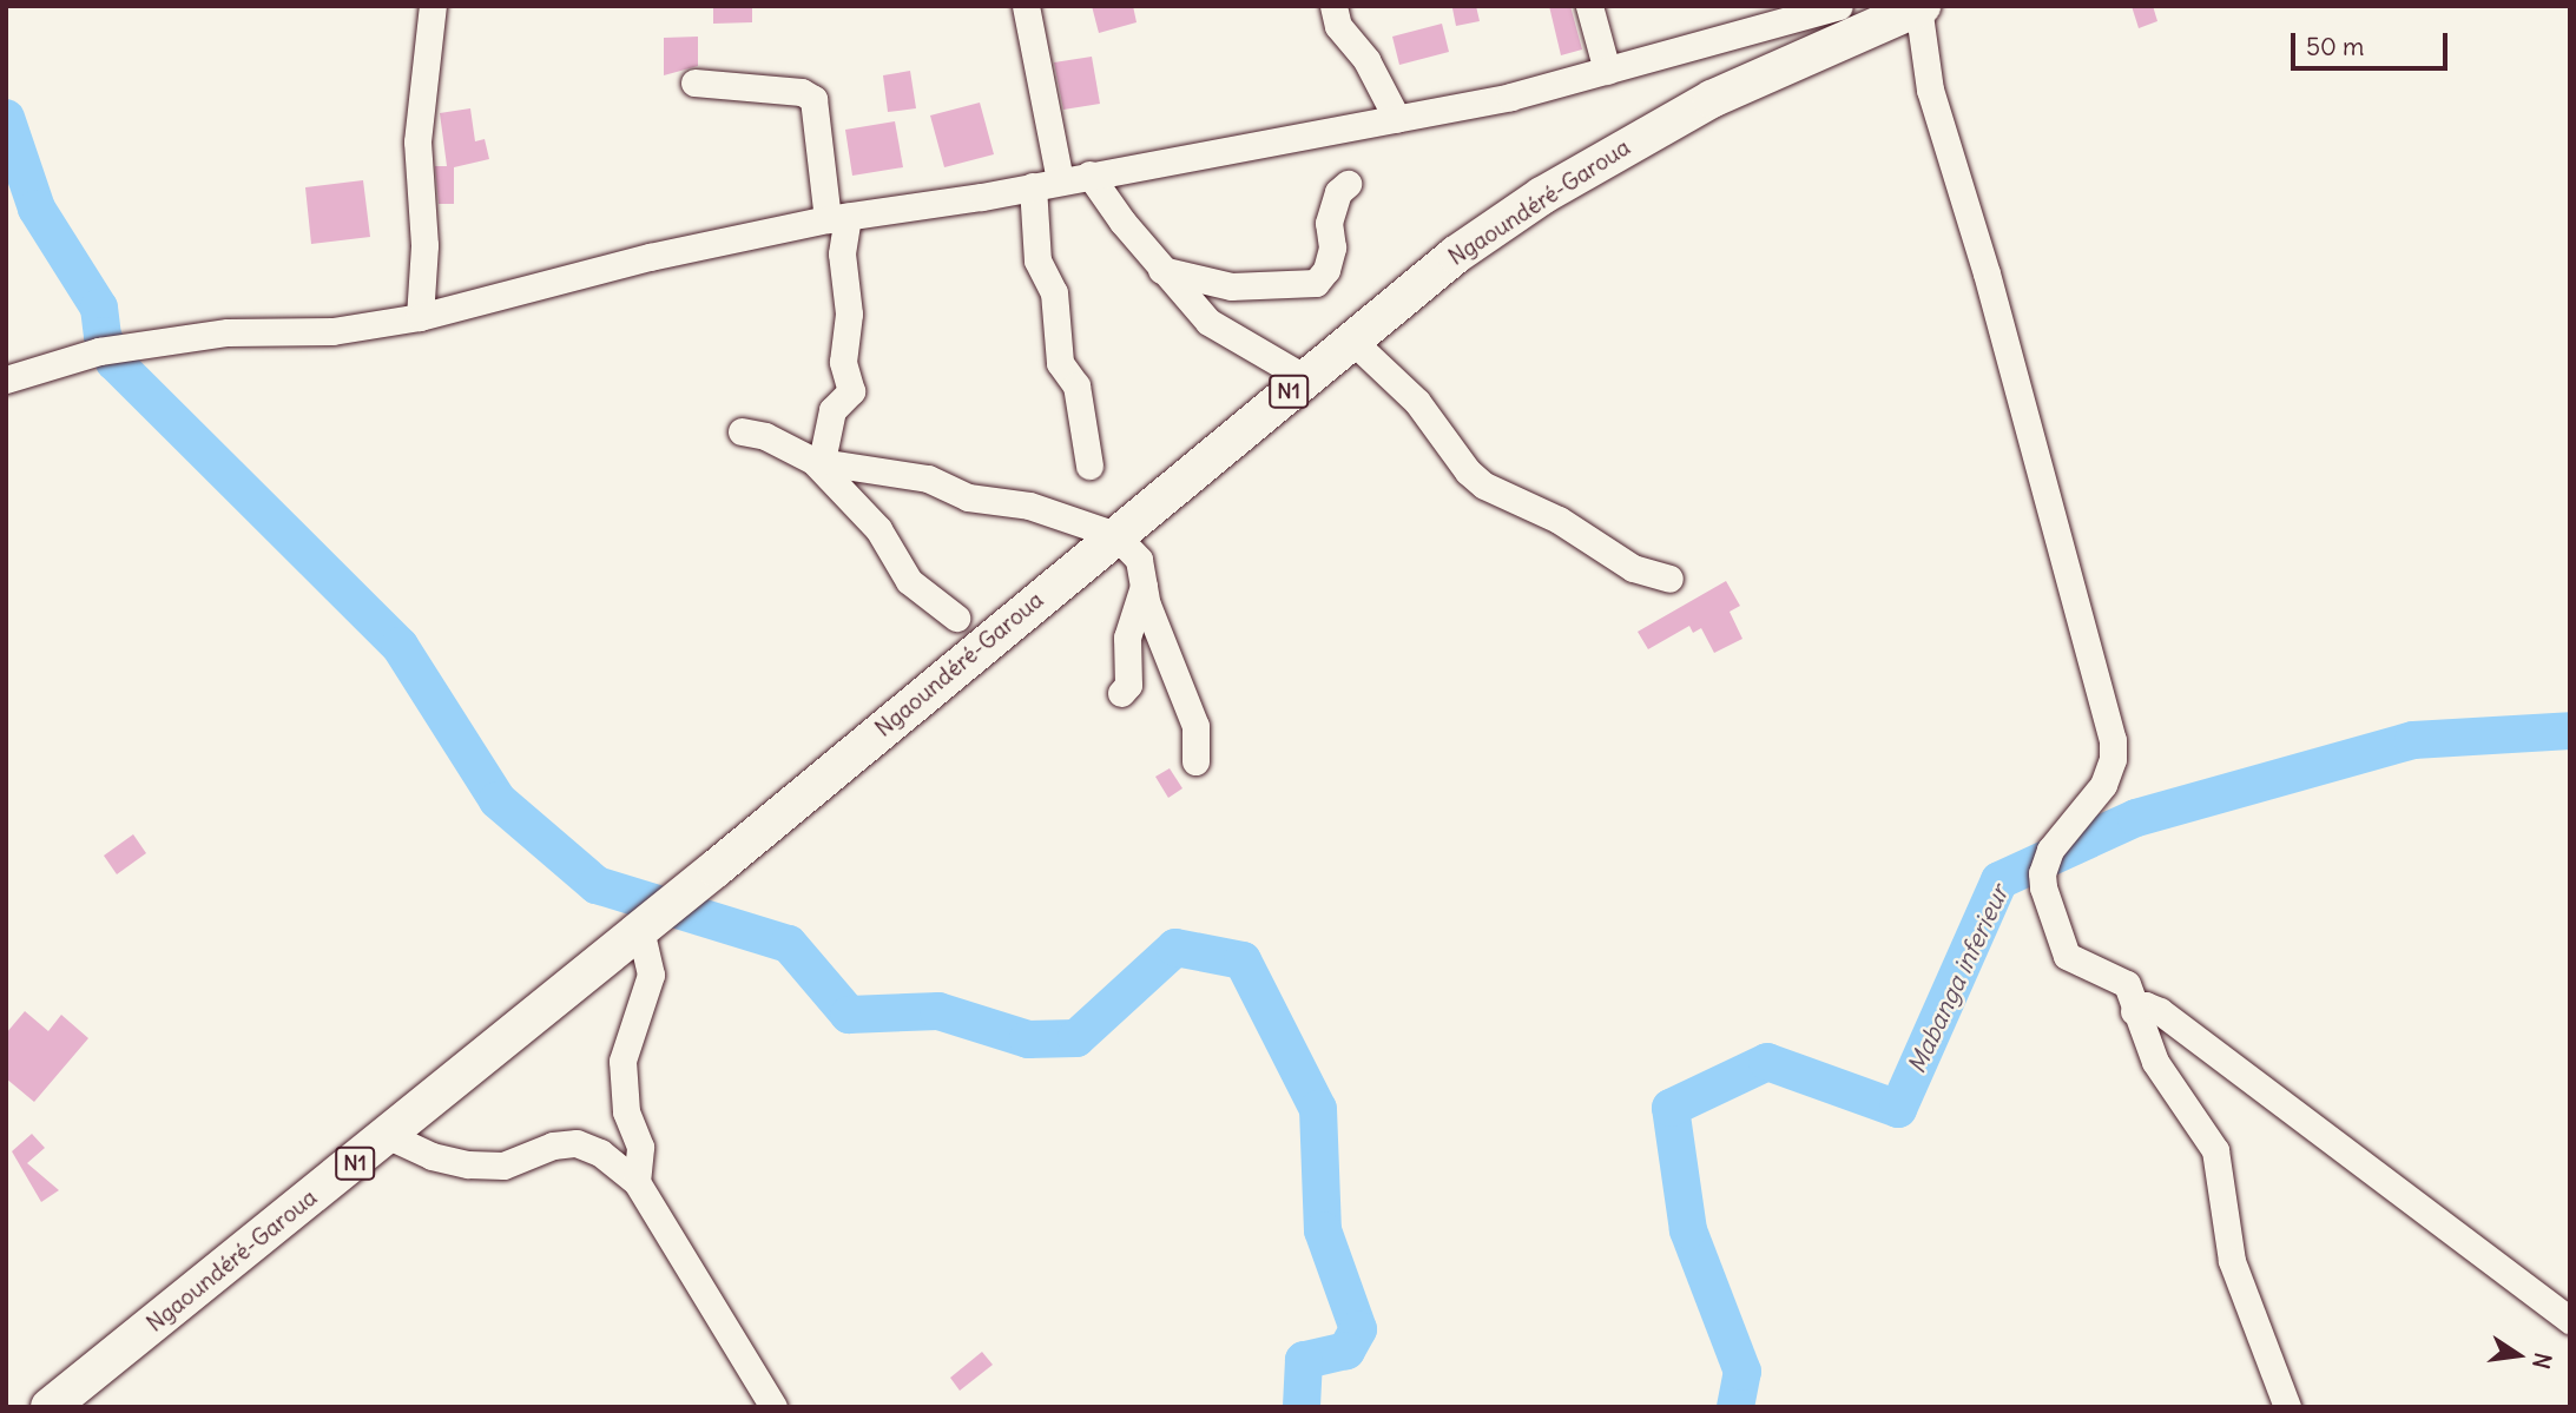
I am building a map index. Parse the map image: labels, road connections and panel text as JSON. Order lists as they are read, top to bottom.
{
  "streets": {
    "highway": ["Ngaoundéré-Garoua", "N1"]
  },
  "water": ["Mabanga inferieur"],
  "scale_bar": "50 m",
  "north": "right"
}
